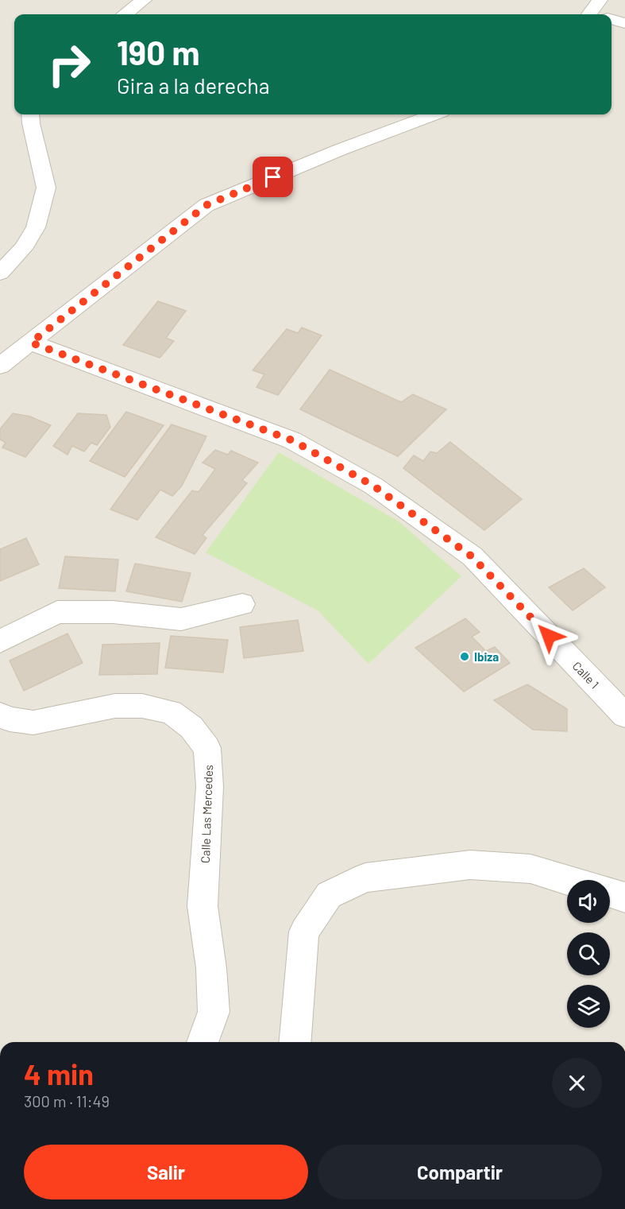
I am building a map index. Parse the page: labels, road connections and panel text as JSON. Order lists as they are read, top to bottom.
{
  "streets": {
    "street": ["Calle 1", "Calle Las Mercedes"]
  },
  "places": ["Ibiza"],
  "page": {
    "turn": ["190 m", "Gira a la derecha"],
    "heading": ["4 min", "300 m · 11:49"],
    "buttons": ["Salir", "Compartir"]
  }
}
